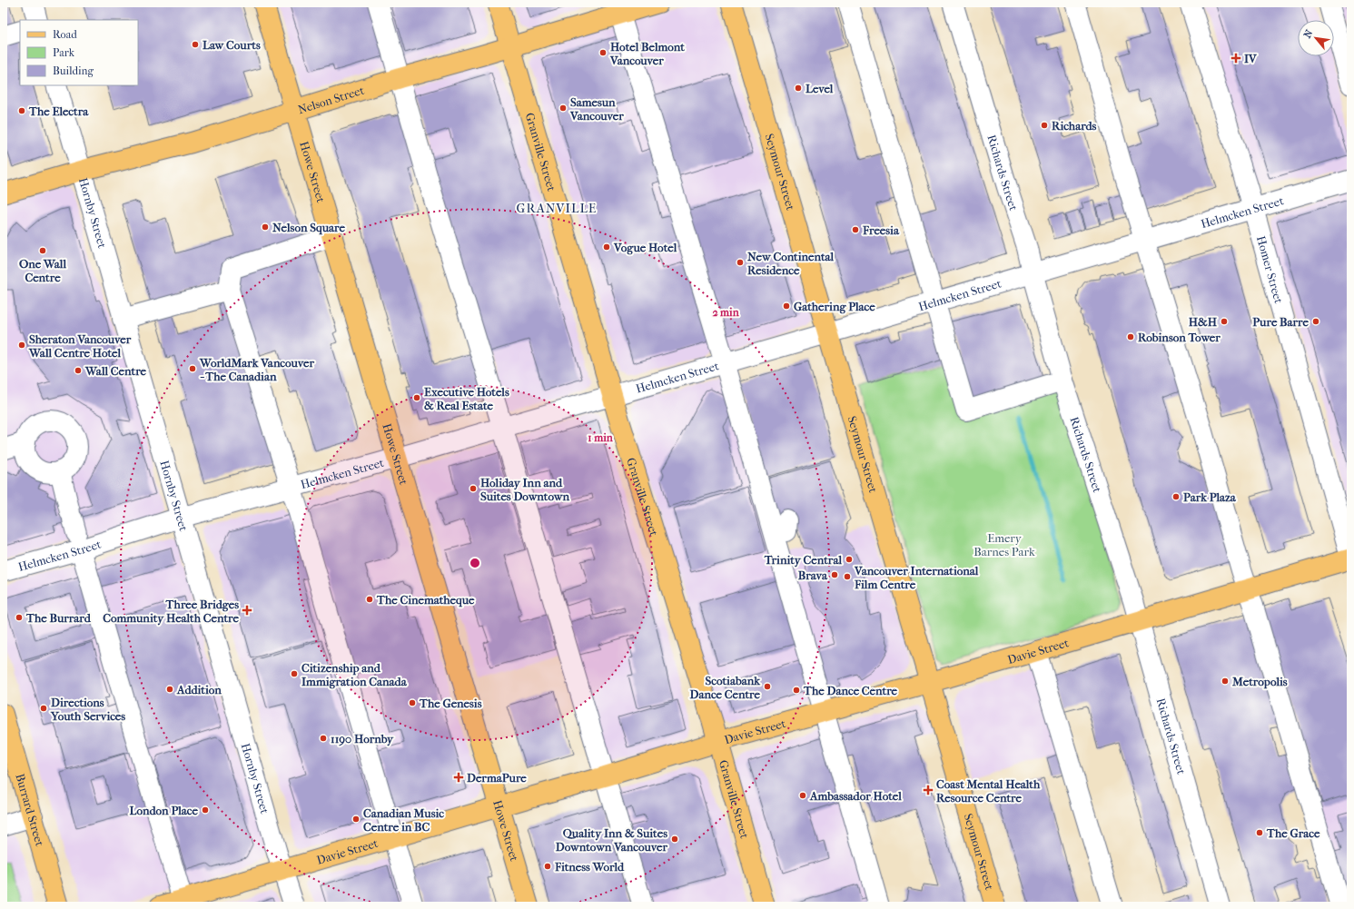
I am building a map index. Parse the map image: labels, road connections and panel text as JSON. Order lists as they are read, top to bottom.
{
  "streets": {
    "main road": [
      "Nelson Street",
      "Granville Street",
      "Seymour Street",
      "Howe Street",
      "Davie Street",
      "Burrard Street"
    ],
    "street": [
      "Richards Street",
      "Helmcken Street",
      "Hornby Street",
      "Homer Street"
    ]
  },
  "crossings": [
    ["Nelson Street", "Granville Street"],
    ["Nelson Street", "Howe Street"],
    ["Nelson Street", "Hornby Street"],
    ["Granville Street", "Helmcken Street"],
    ["Granville Street", "Davie Street"],
    ["Seymour Street", "Helmcken Street"],
    ["Seymour Street", "Davie Street"],
    ["Howe Street", "Helmcken Street"],
    ["Howe Street", "Davie Street"],
    ["Richards Street", "Helmcken Street"],
    ["Richards Street", "Davie Street"],
    ["Helmcken Street", "Hornby Street"],
    ["Helmcken Street", "Homer Street"],
    ["Hornby Street", "Davie Street"],
    ["Homer Street", "Davie Street"]
  ],
  "districts": ["GRANVILLE"],
  "parks": ["Emery Barnes Park"],
  "places": {
    "other": [
      "Law Courts",
      "Hotel Belmont Vancouver",
      "Level",
      "Samesun Vancouver",
      "The Electra",
      "Richards",
      "Nelson Square",
      "Freesia",
      "Vogue Hotel",
      "One Wall Centre",
      "New Continental Residence",
      "Gathering Place",
      "H&H",
      "Pure Barre",
      "Robinson Tower",
      "Sheraton Vancouver Wall Centre Hotel",
      "WorldMark Vancouver - The Canadian",
      "Wall Centre",
      "Executive Hotels & Real Estate",
      "Holiday Inn and Suites Downtown",
      "Park Plaza",
      "Trinity Central",
      "Brava",
      "Vancouver International Film Centre",
      "The Cinematheque",
      "The Burrard",
      "Citizenship and Immigration Canada",
      "Metropolis",
      "Scotiabank Dance Centre",
      "Addition",
      "The Dance Centre",
      "The Genesis",
      "Directions Youth Services",
      "1190 Hornby",
      "Ambassador Hotel",
      "London Place",
      "Canadian Music Centre in BC",
      "The Grace",
      "Quality Inn & Suites Downtown Vancouver",
      "Fitness World"
    ],
    "health": [
      "IV",
      "Three Bridges Community Health Centre",
      "DermaPure",
      "Coast Mental Health Resource Centre"
    ]
  },
  "legend": ["Road", "Park", "Building"],
  "north": "top left",
  "rings": ["2 min", "1 min"]
}
